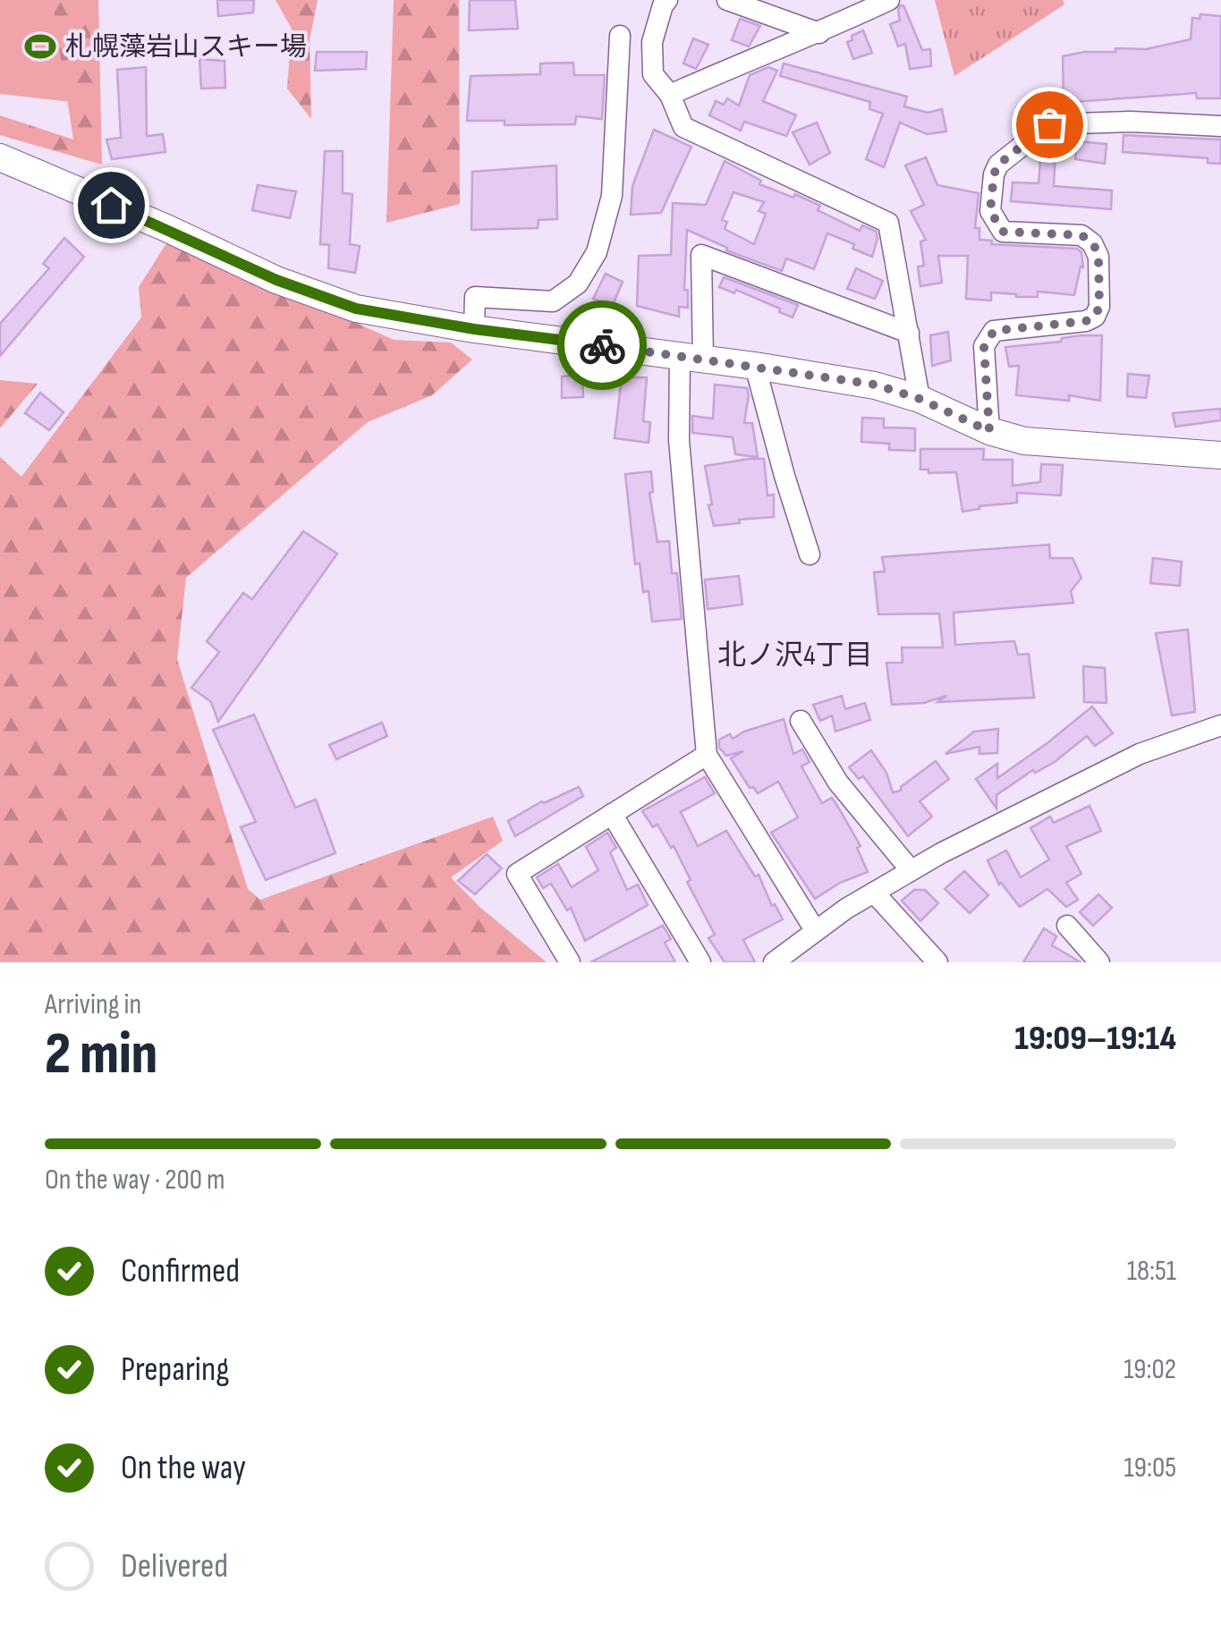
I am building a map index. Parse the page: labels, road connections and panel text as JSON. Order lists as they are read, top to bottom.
{
  "districts": ["北ノ沢4丁目"],
  "places": {
    "sports": ["札幌藻岩山スキー場"]
  },
  "page": {
    "heading": ["2 min", "Arriving in", "19:09–19:14"],
    "bar": "On the way · 200 m",
    "list": [
      ["Confirmed", "18:51"],
      ["Preparing", "19:02"],
      ["On the way", "19:05"],
      "Delivered"
    ]
  }
}
